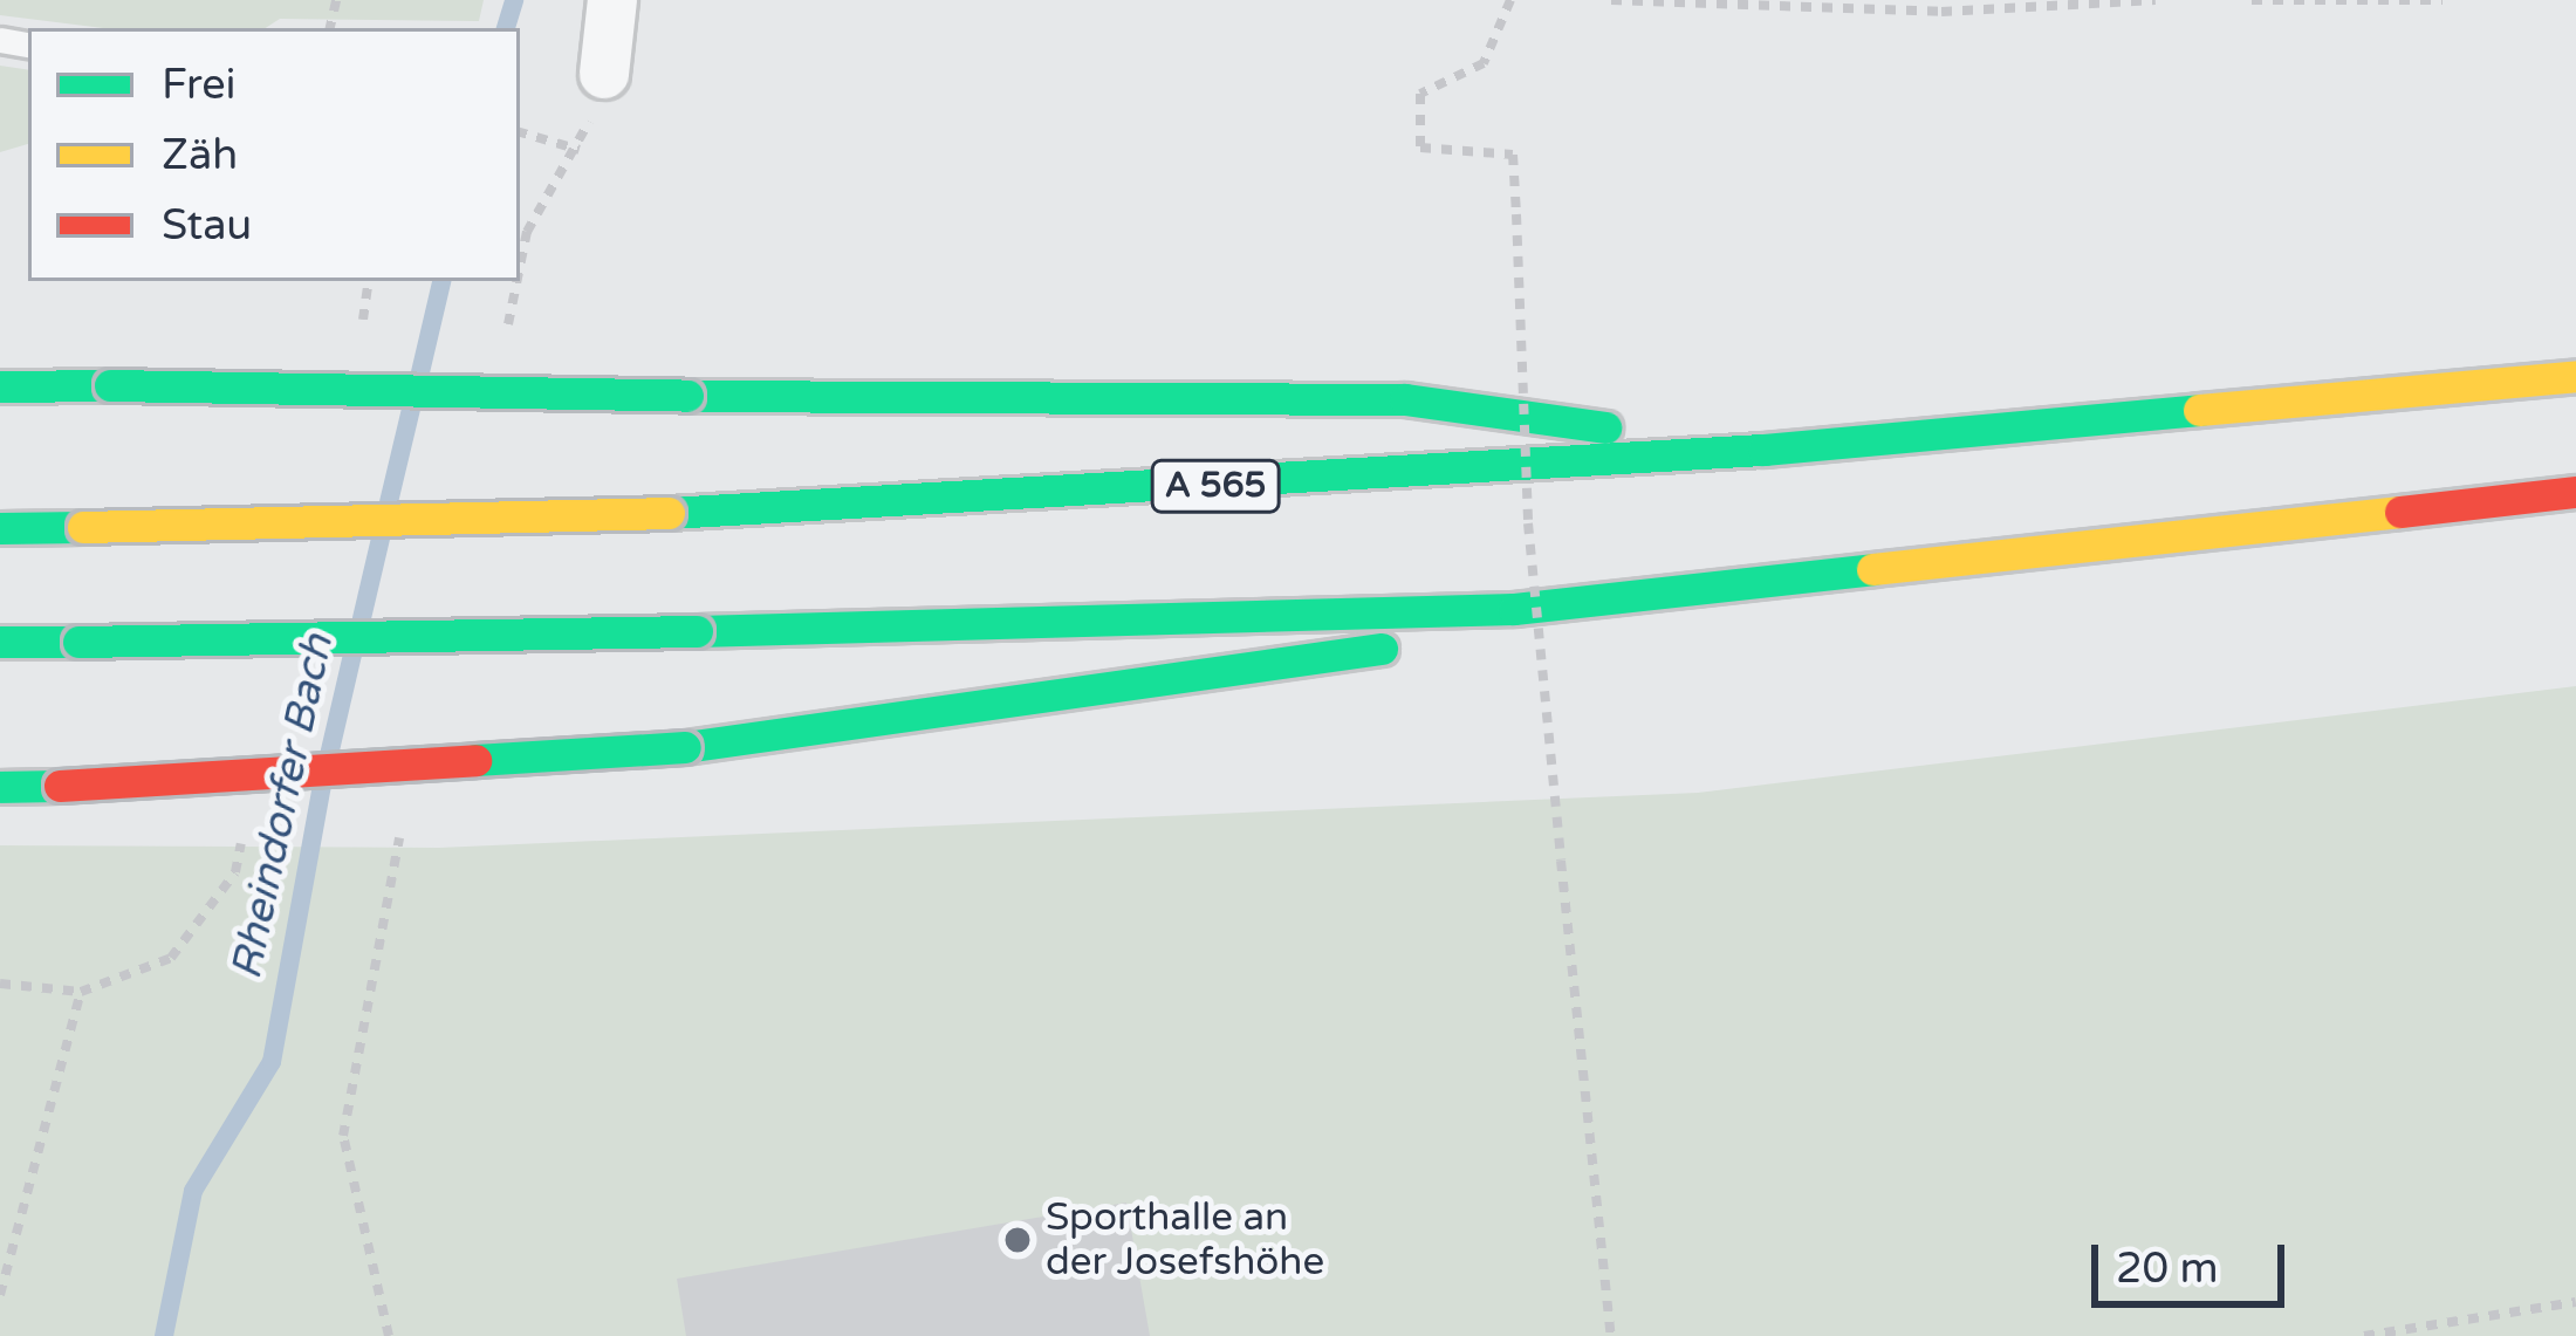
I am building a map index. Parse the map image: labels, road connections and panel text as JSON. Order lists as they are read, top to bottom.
{
  "streets": {
    "highway": ["A 565"]
  },
  "water": ["Rheindorfer Bach"],
  "places": ["Sporthalle an der Josefshöhe"],
  "legend": ["Frei", "Zäh", "Stau"],
  "scale_bar": "20 m"
}
